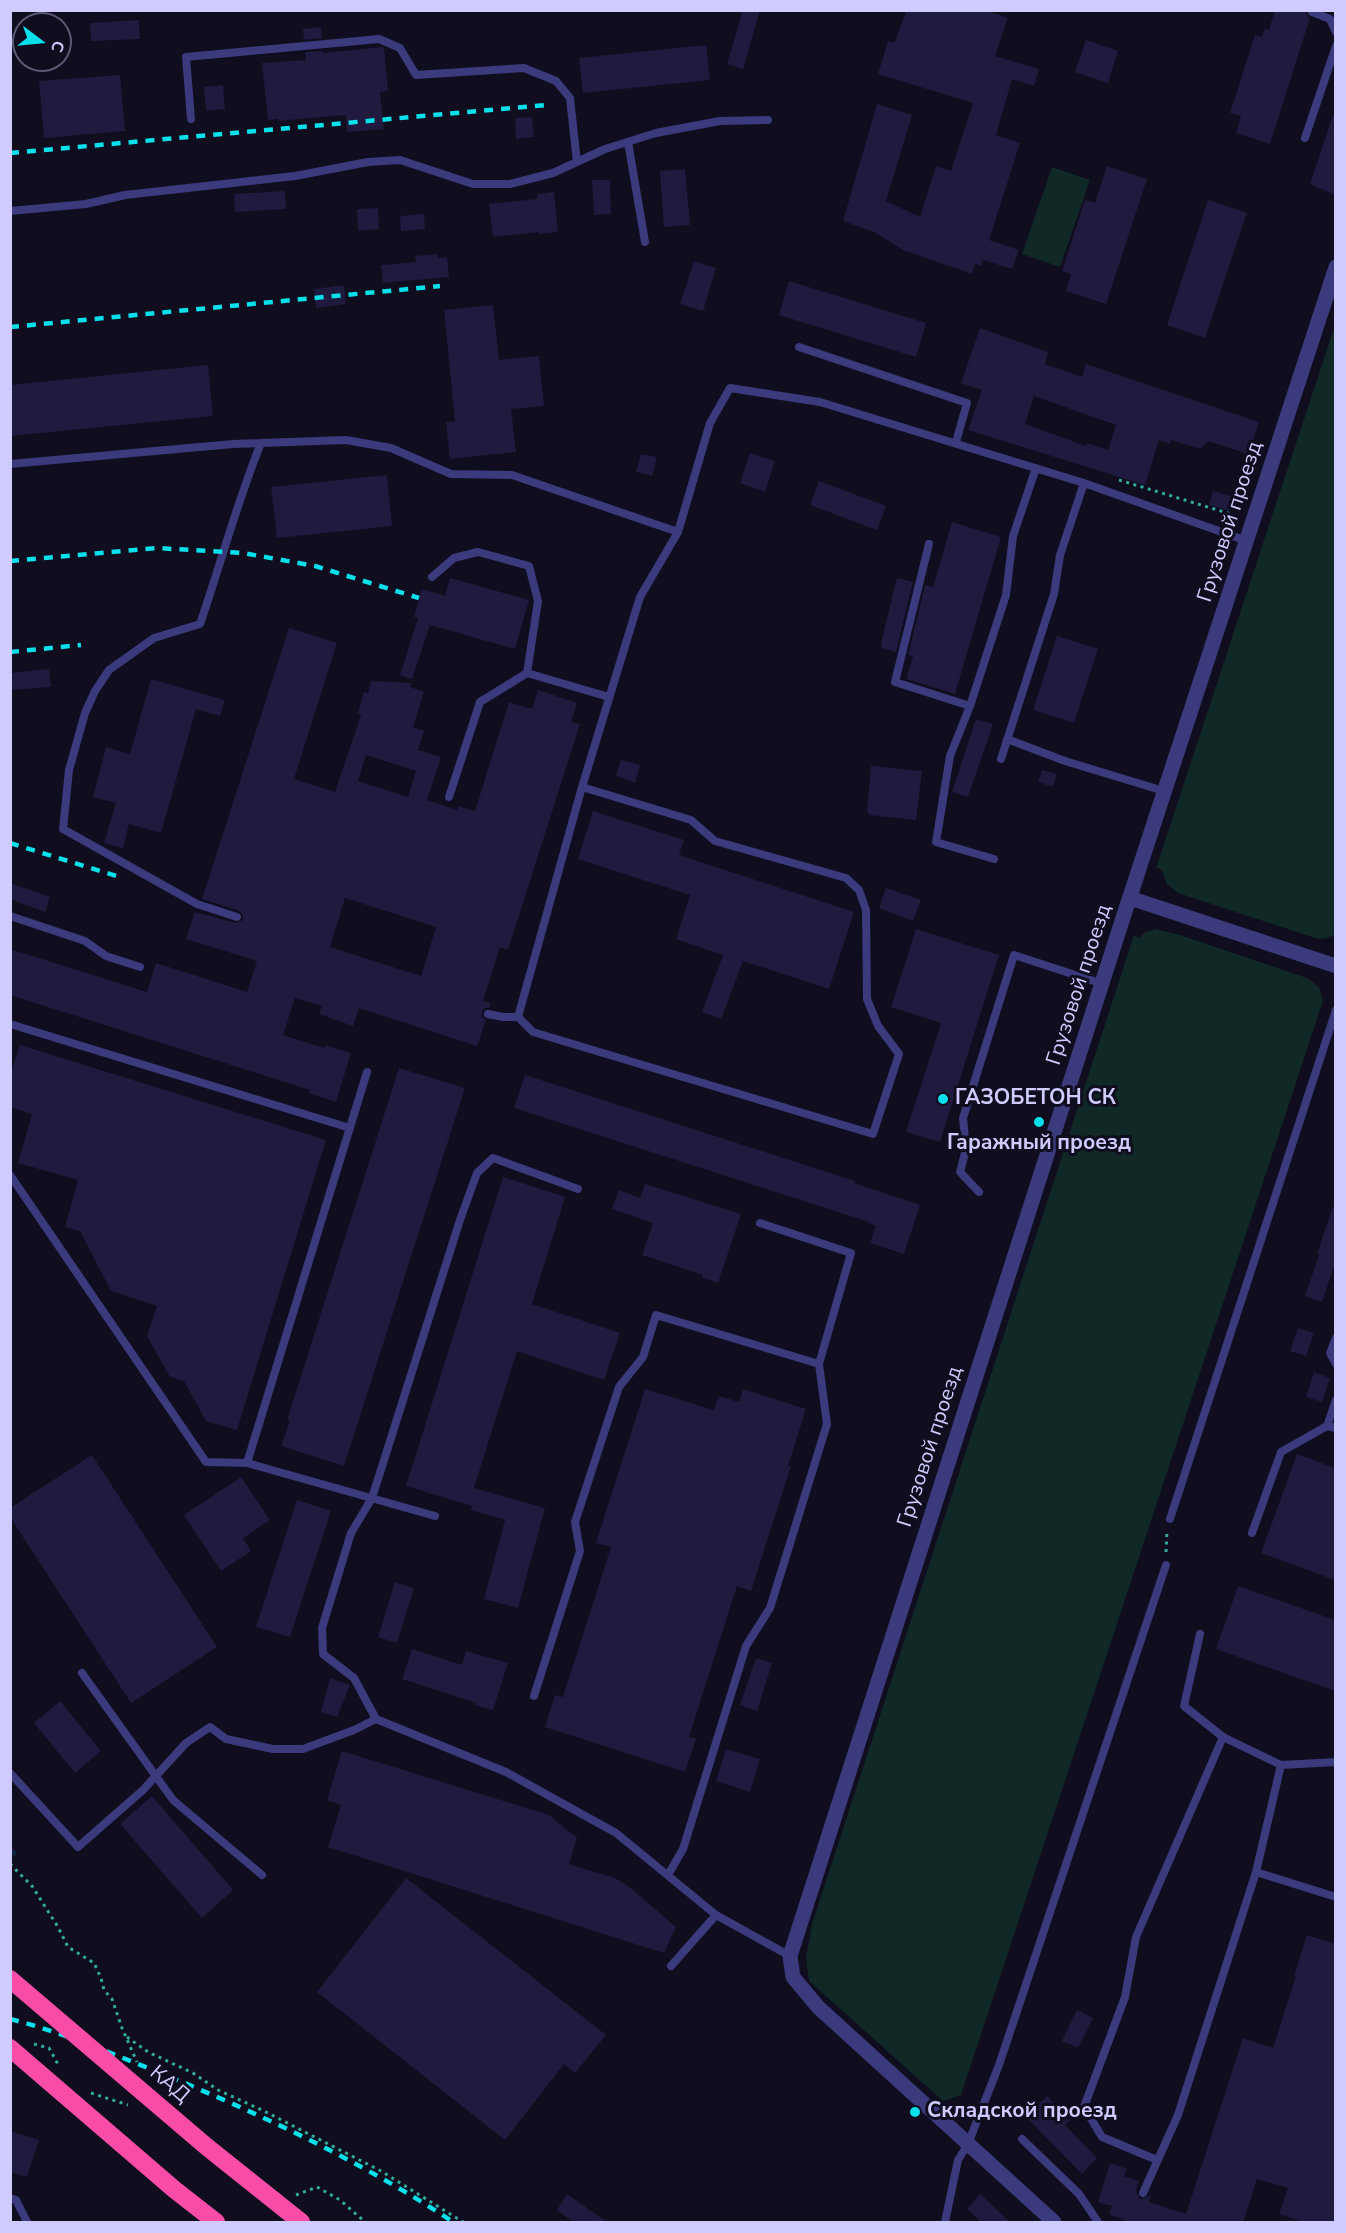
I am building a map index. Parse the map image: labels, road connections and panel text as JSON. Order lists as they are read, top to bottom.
{
  "streets": {
    "highway": ["КАД"],
    "street": ["Грузовой проезд"]
  },
  "places": ["ГАЗОБЕТОН СК", "Гаражный проезд", "Складской проезд"],
  "north": "right"
}
